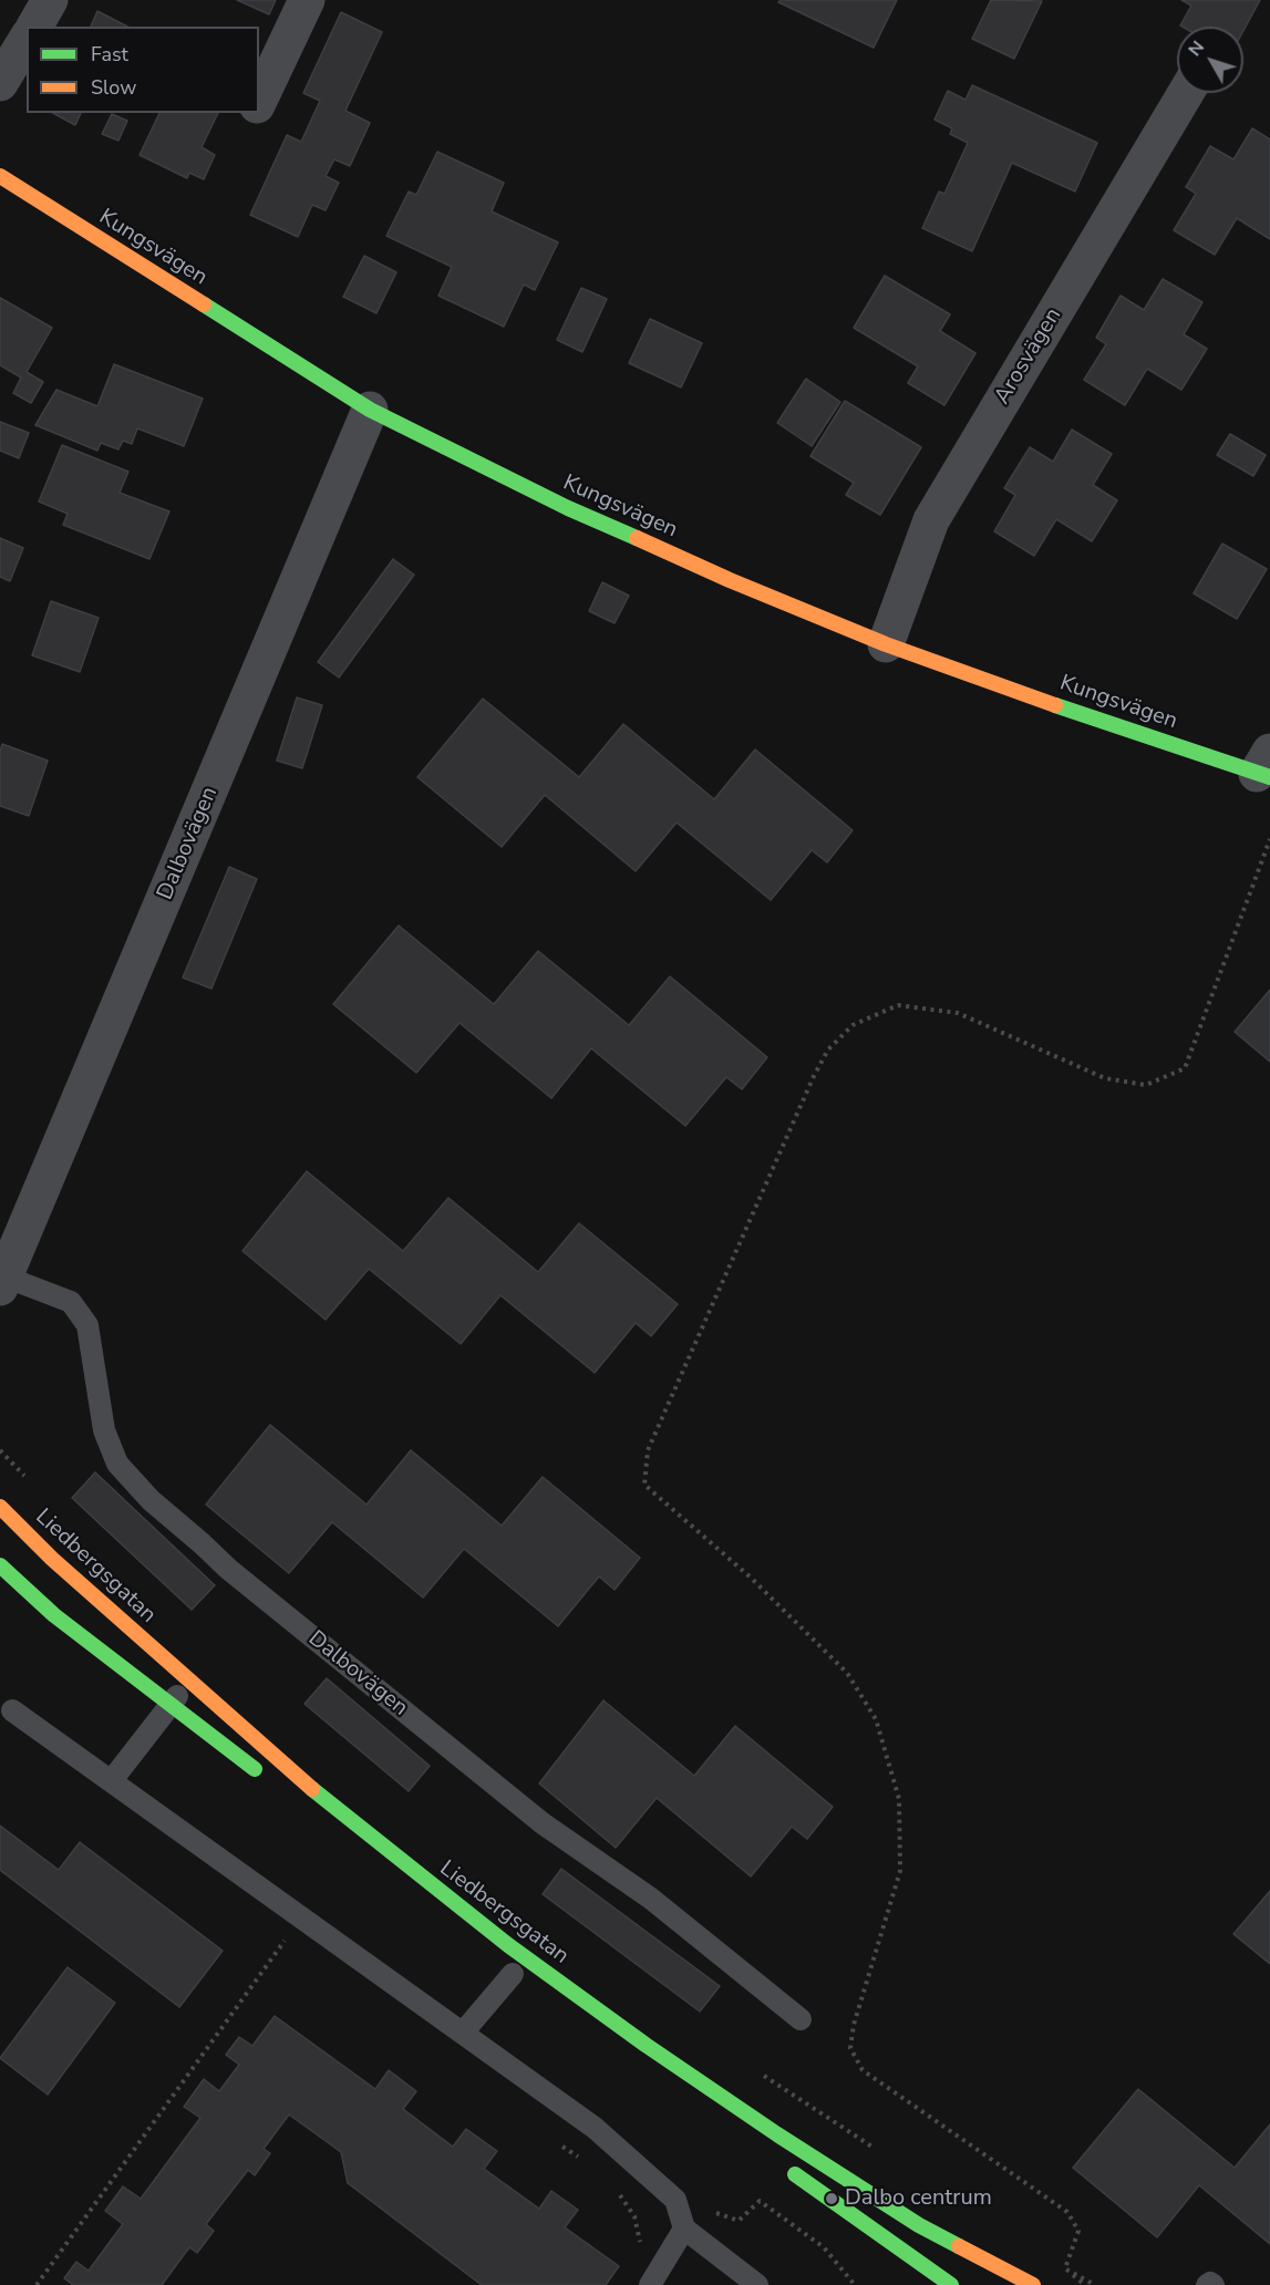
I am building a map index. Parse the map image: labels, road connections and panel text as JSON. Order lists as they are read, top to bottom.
{
  "streets": {
    "street": [
      "Kungsvägen",
      "Arosvägen",
      "Dalbovägen",
      "Liedbergsgatan"
    ]
  },
  "crossings": [
    ["Kungsvägen", "Arosvägen"],
    ["Kungsvägen", "Dalbovägen"]
  ],
  "places": ["Dalbo centrum"],
  "legend": ["Fast", "Slow"],
  "north": "top left"
}
